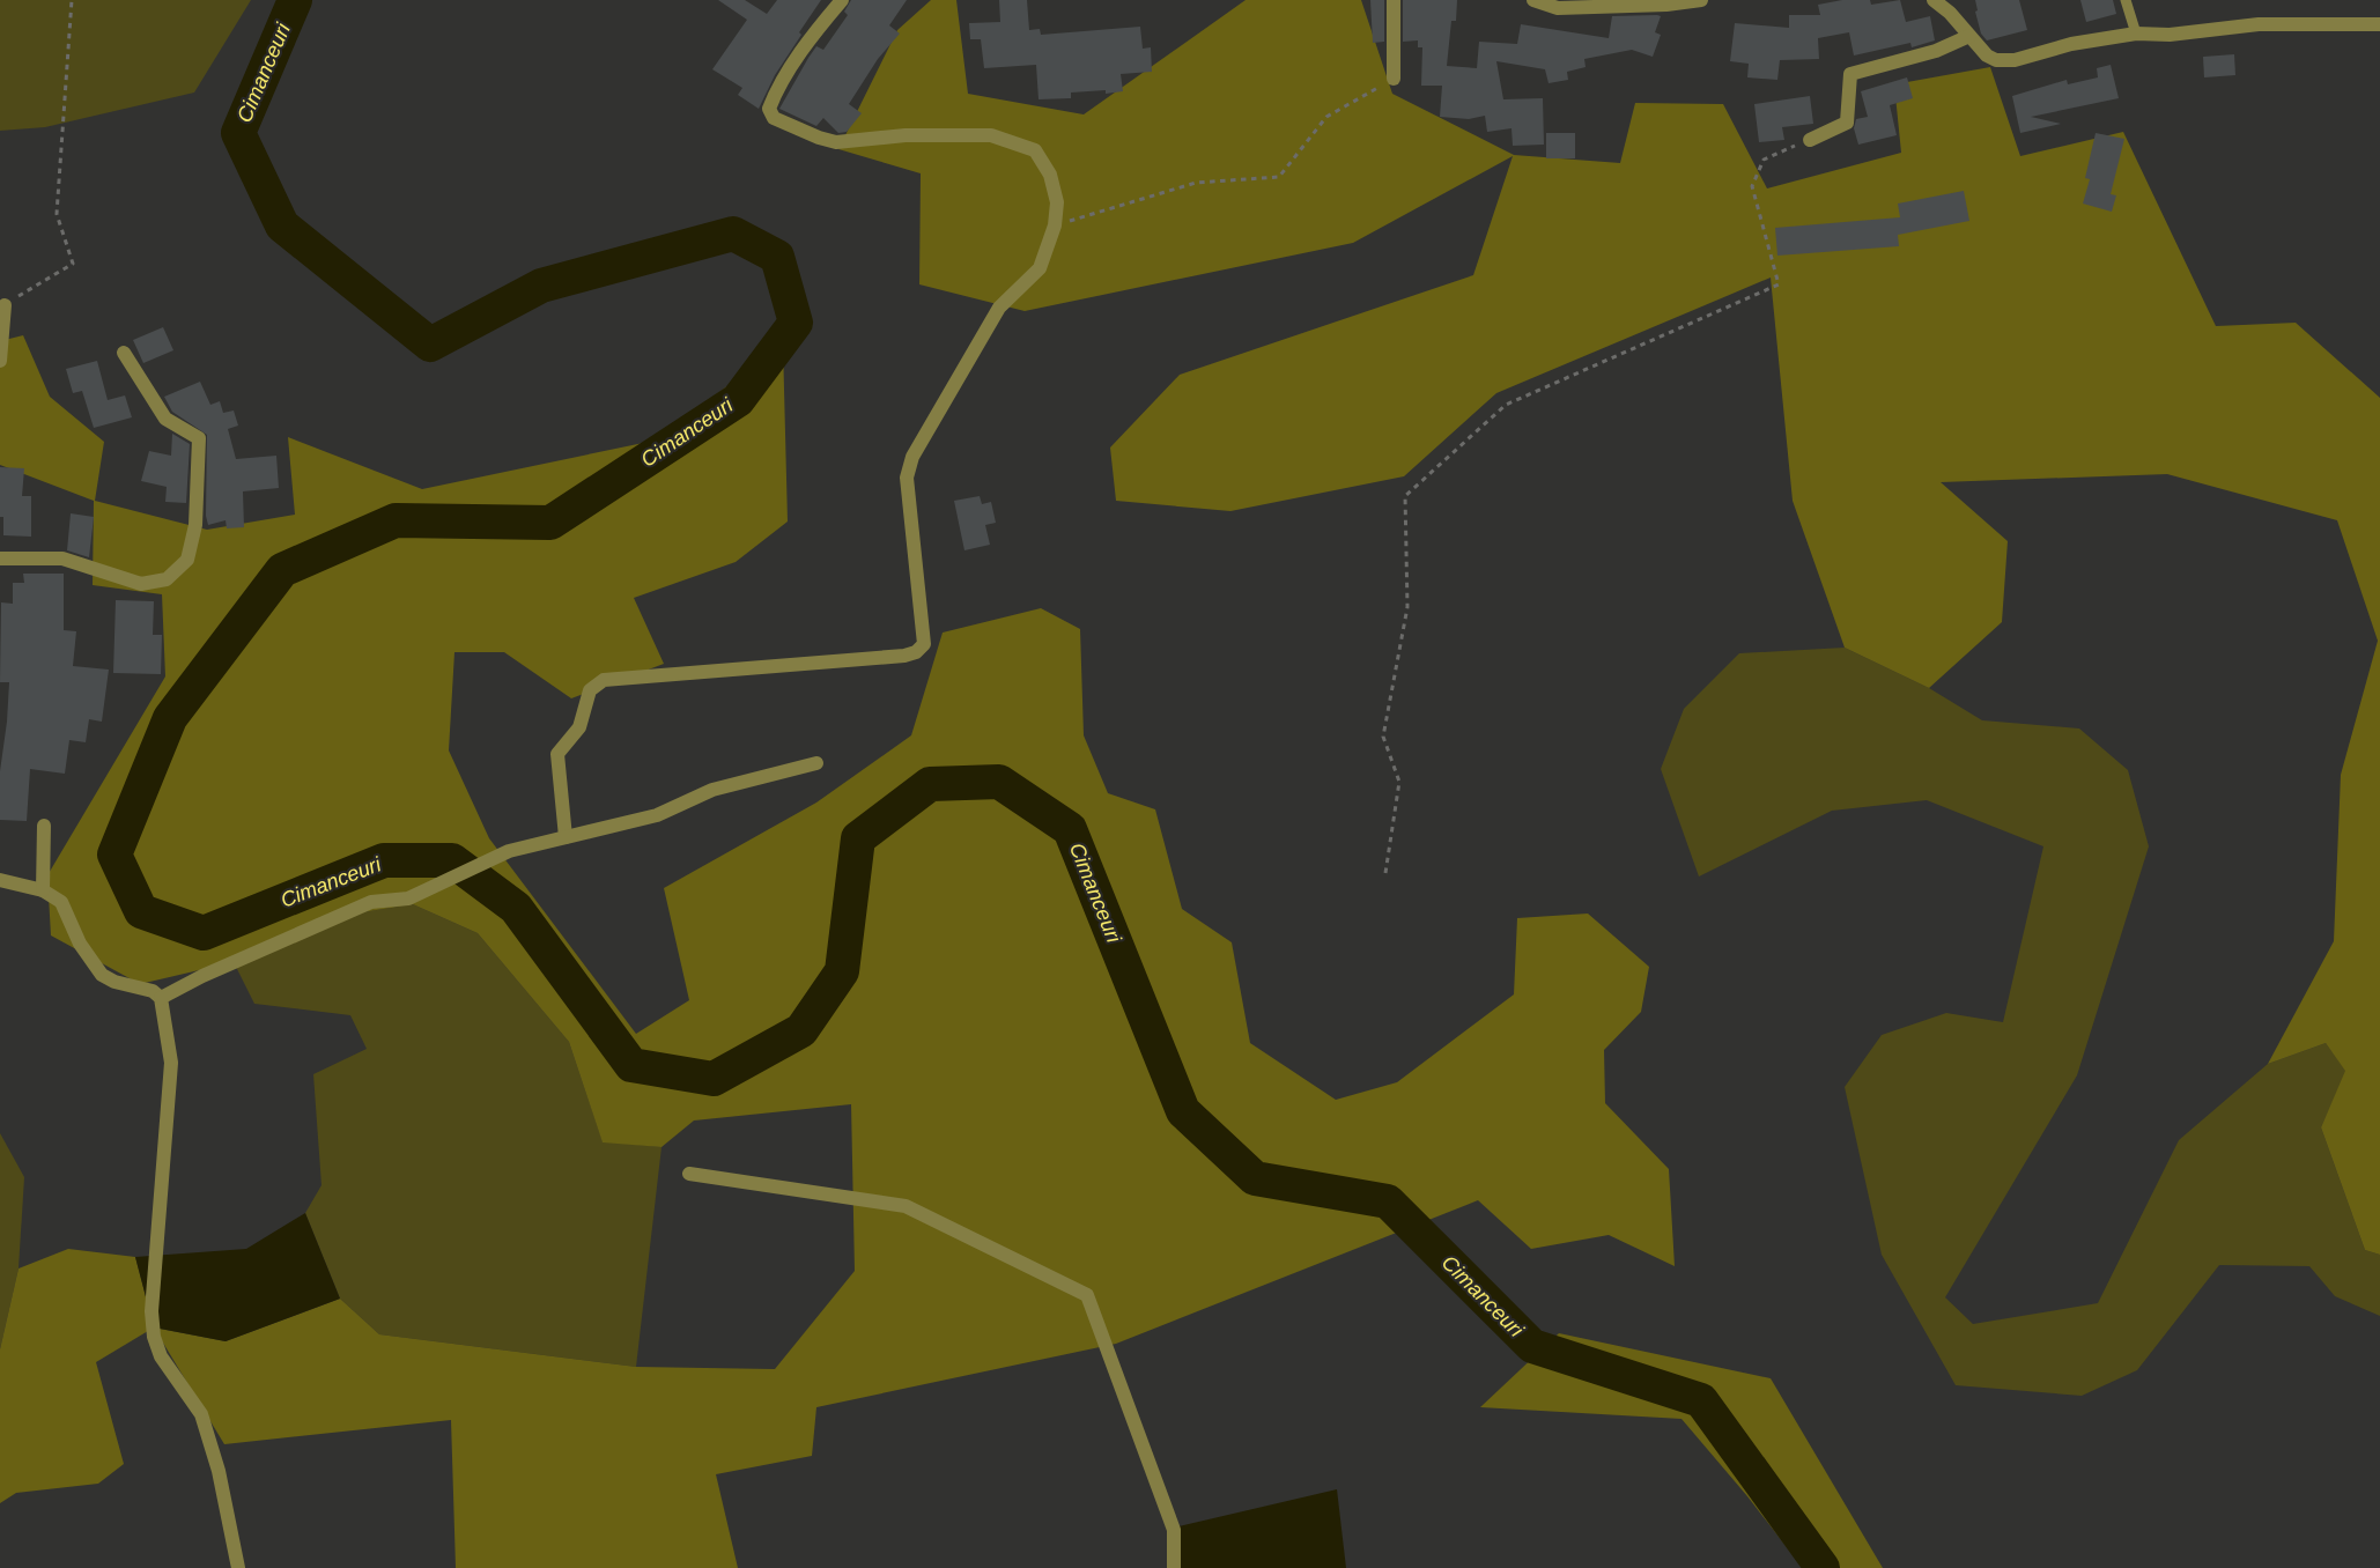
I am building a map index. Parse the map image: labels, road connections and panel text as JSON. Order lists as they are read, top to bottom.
{
  "water": ["Cimanceuri"]
}
